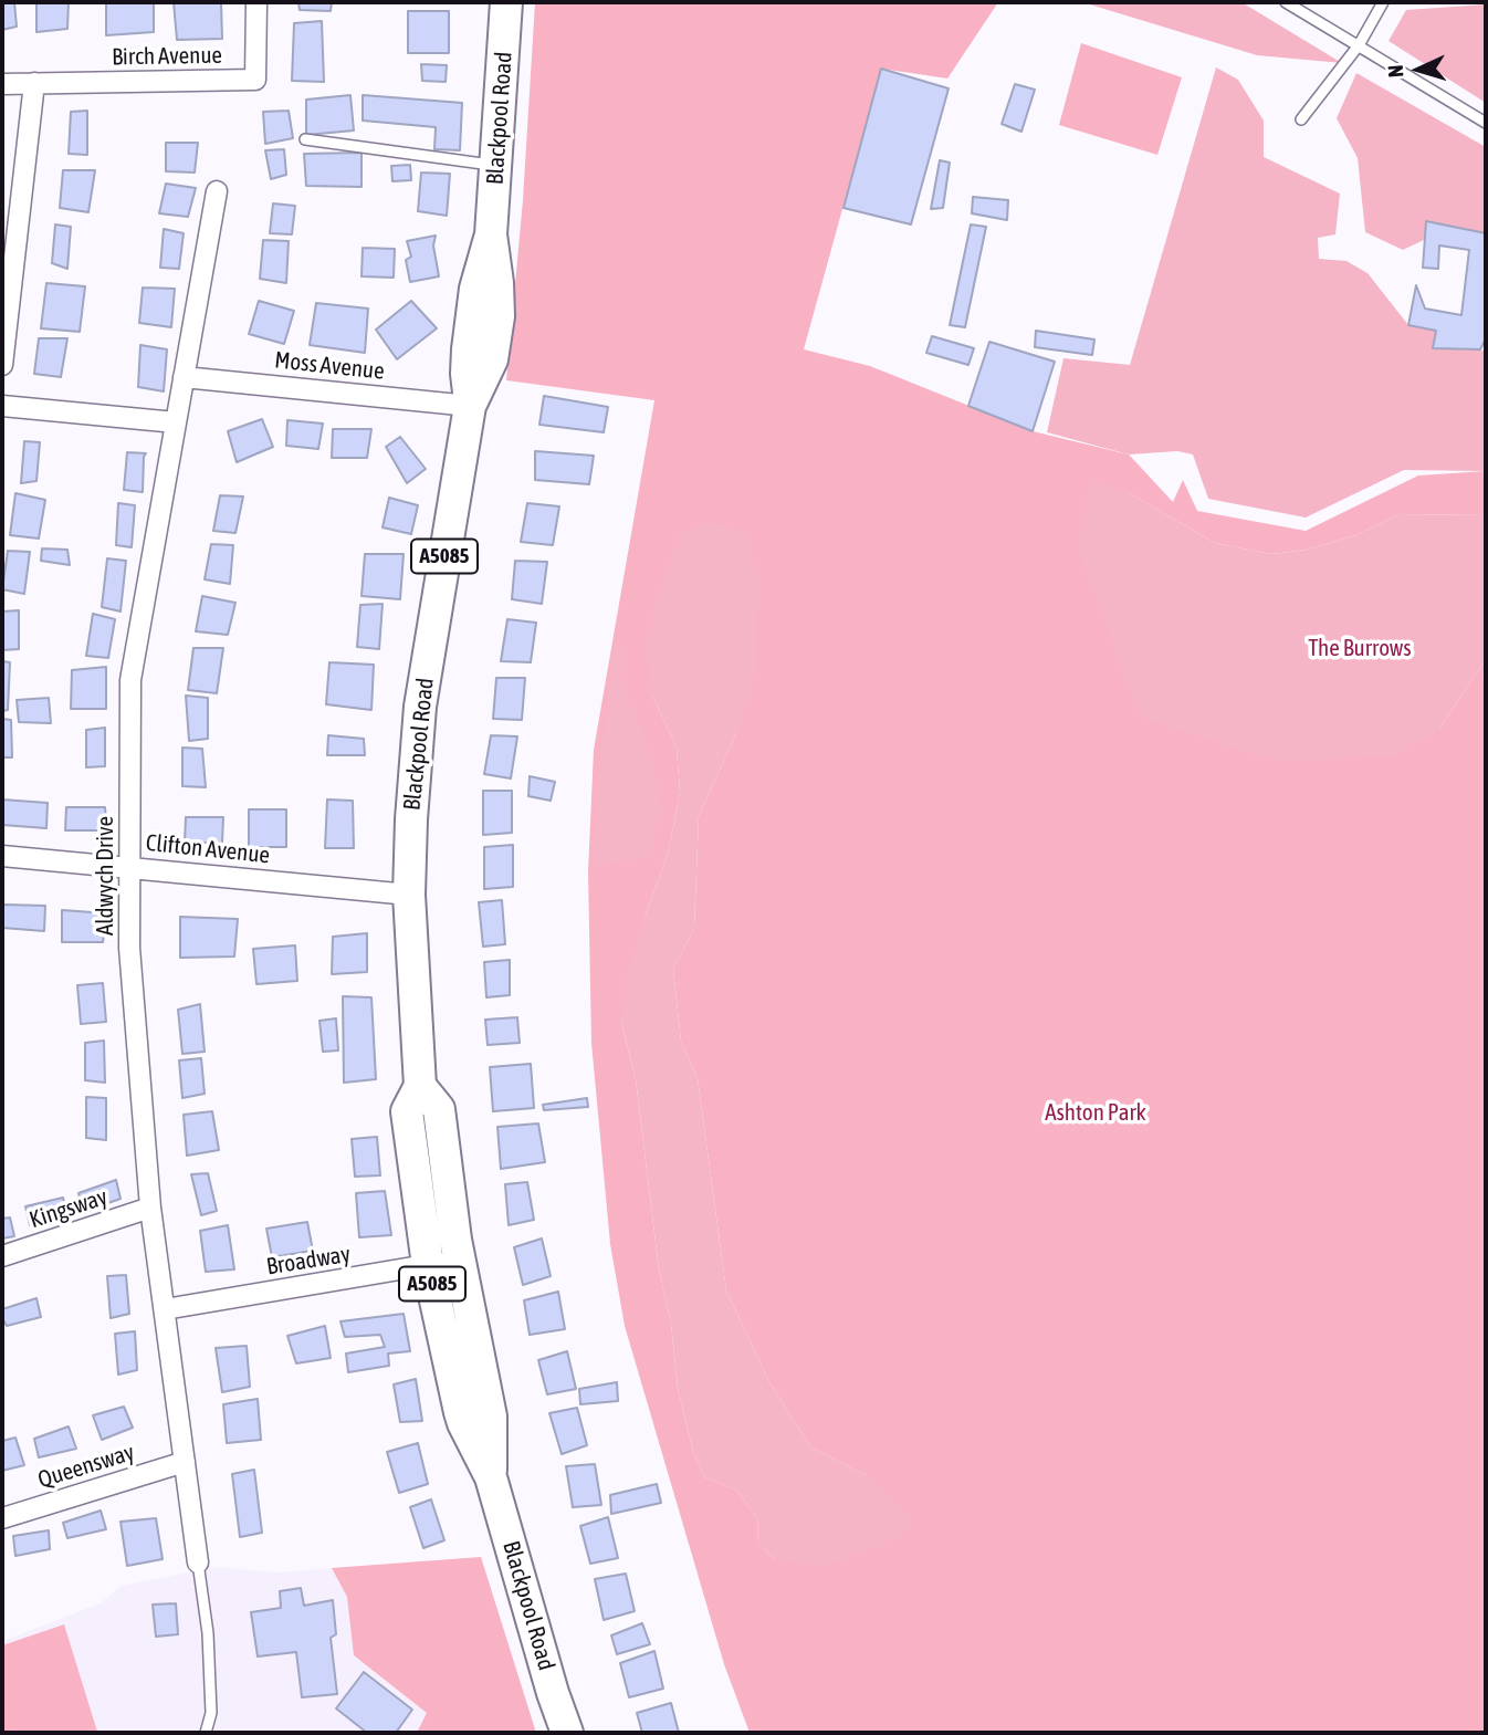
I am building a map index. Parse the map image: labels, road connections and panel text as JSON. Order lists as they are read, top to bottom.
{
  "streets": {
    "highway": ["Blackpool Road", "A5085"],
    "street": [
      "Birch Avenue",
      "Moss Avenue",
      "Clifton Avenue",
      "Aldwych Drive",
      "Kingsway",
      "Broadway",
      "Queensway"
    ]
  },
  "crossings": [
    ["Blackpool Road", "Moss Avenue"],
    ["Blackpool Road", "Clifton Avenue"],
    ["Blackpool Road", "Broadway"],
    ["Moss Avenue", "Aldwych Drive"],
    ["Clifton Avenue", "Aldwych Drive"],
    ["Aldwych Drive", "Kingsway"],
    ["Aldwych Drive", "Broadway"],
    ["Aldwych Drive", "Queensway"]
  ],
  "parks": ["The Burrows", "Ashton Park"],
  "north": "left"
}
